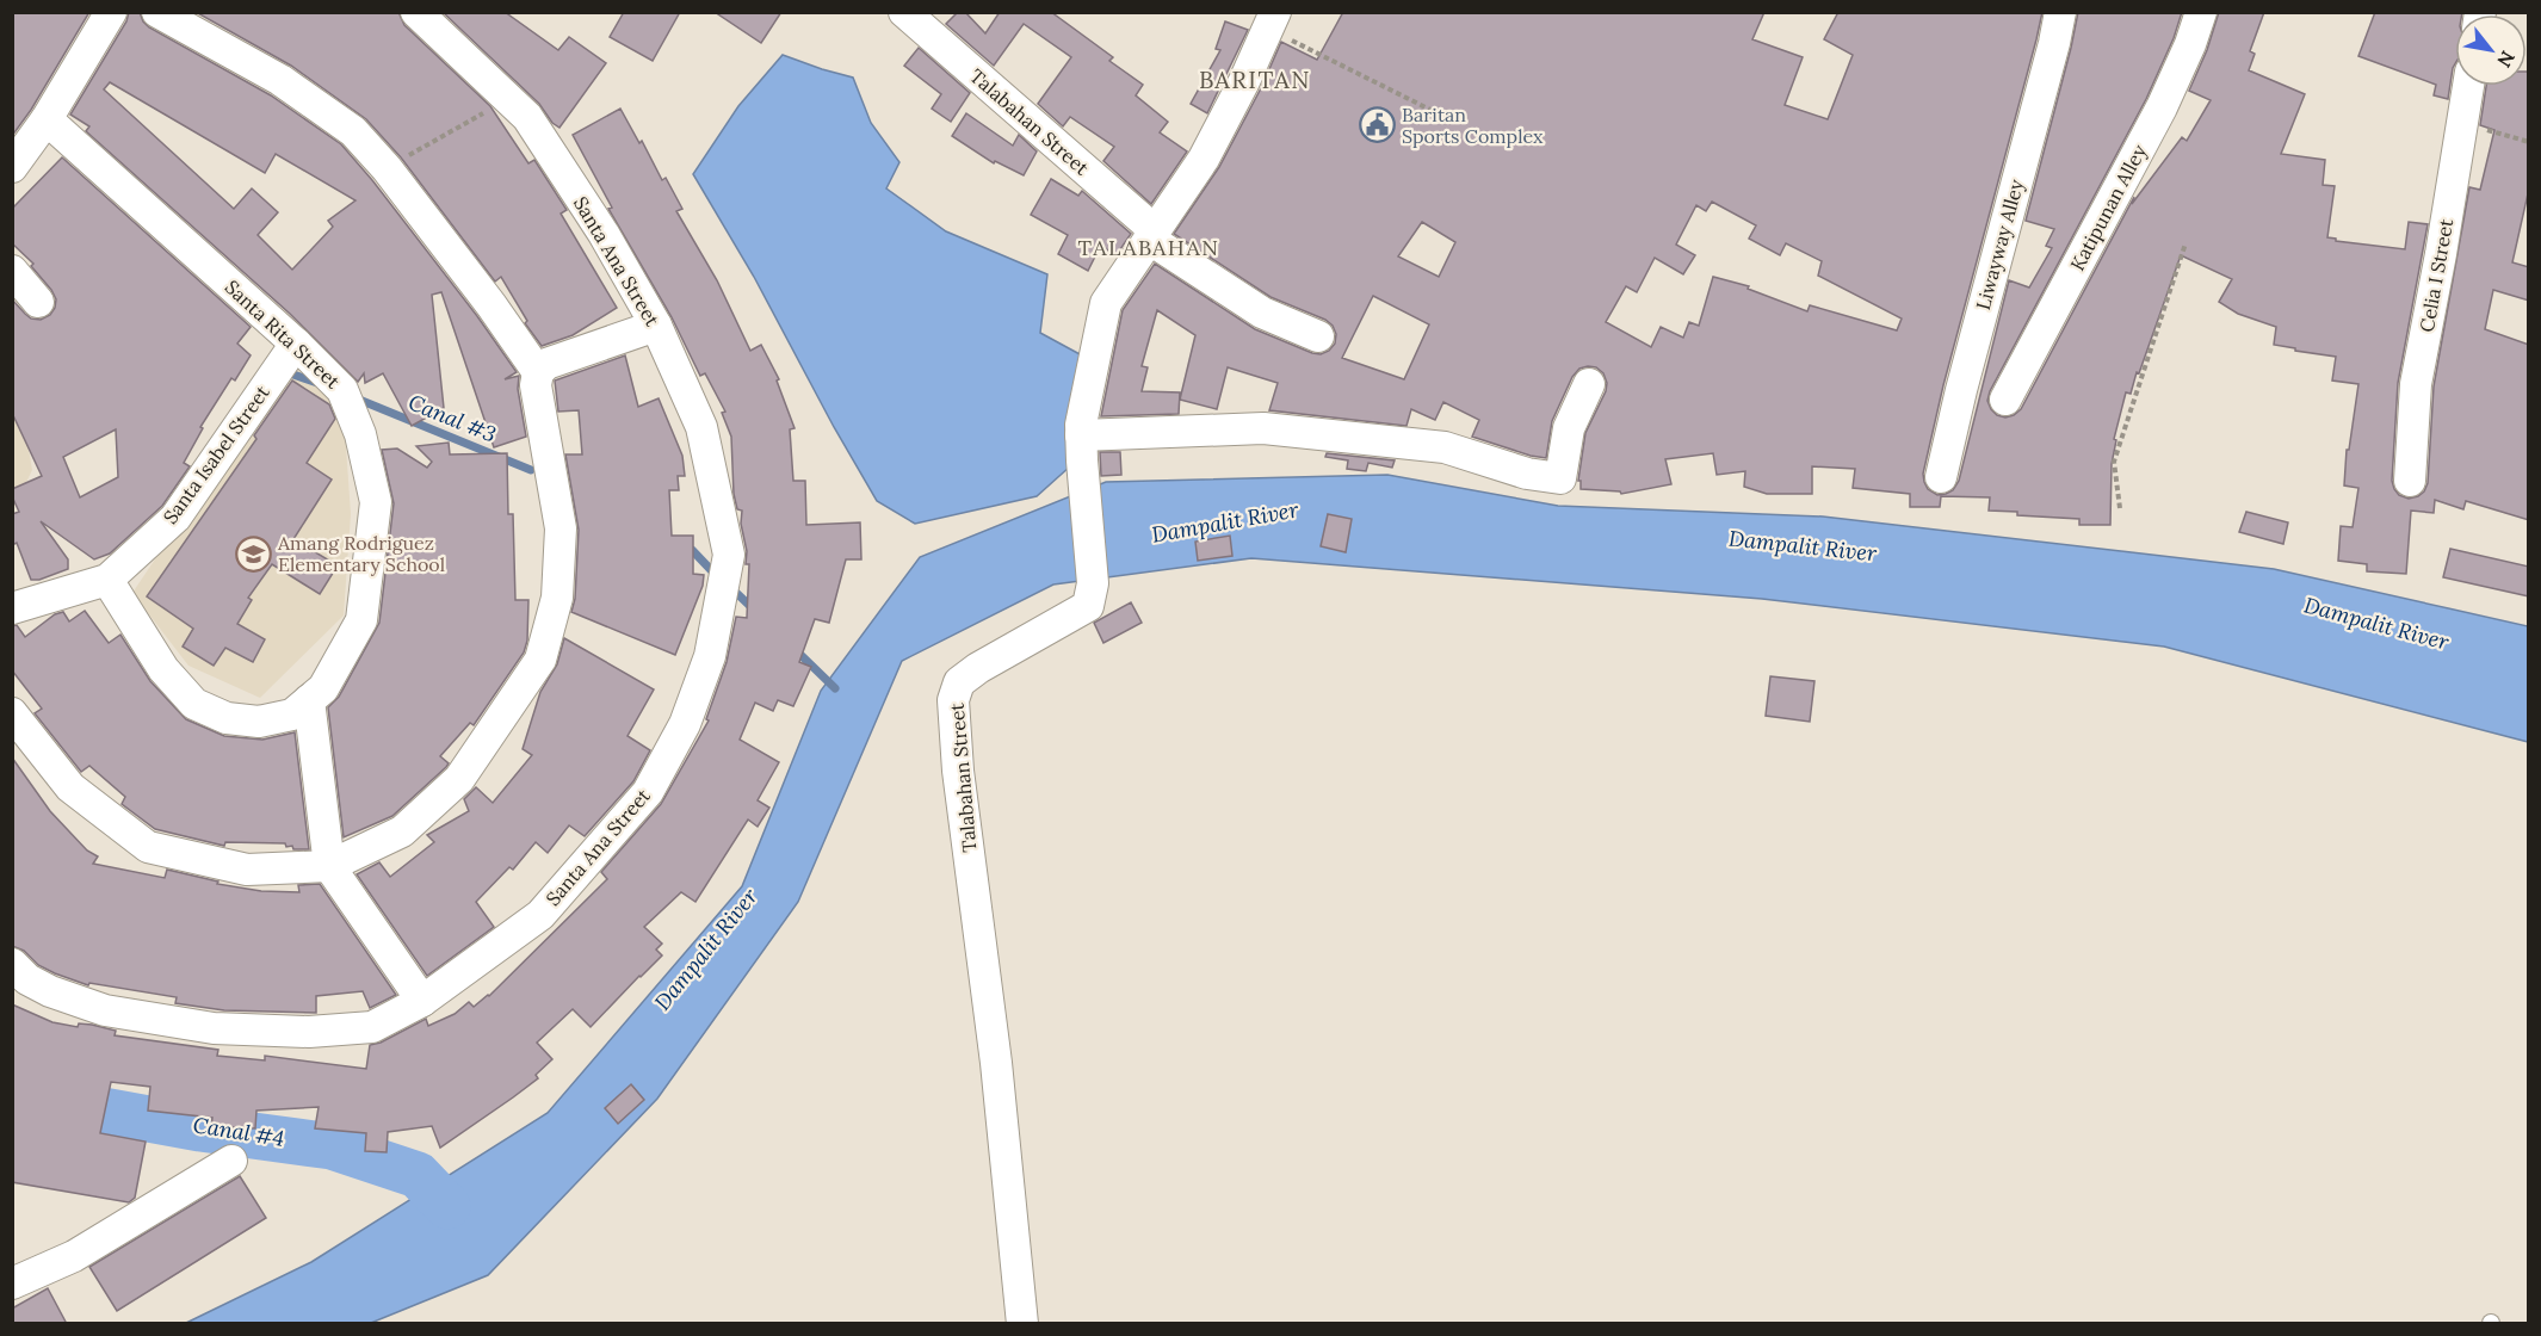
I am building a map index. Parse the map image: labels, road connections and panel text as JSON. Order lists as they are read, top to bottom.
{
  "streets": {
    "street": [
      "Talabahan Street",
      "Katipunan Alley",
      "Liwayway Alley",
      "Santa Ana Street",
      "Celia I Street",
      "Santa Rita Street",
      "Santa Isabel Street"
    ]
  },
  "crossings": [
    ["Santa Rita Street", "Santa Isabel Street"]
  ],
  "districts": ["BARITAN", "TALABAHAN"],
  "water": ["Canal #3", "Dampalit River", "Canal #4"],
  "places": {
    "public building": ["Baritan Sports Complex"],
    "school or university": ["Amang Rodriguez Elementary School"]
  },
  "north": "bottom right"
}
